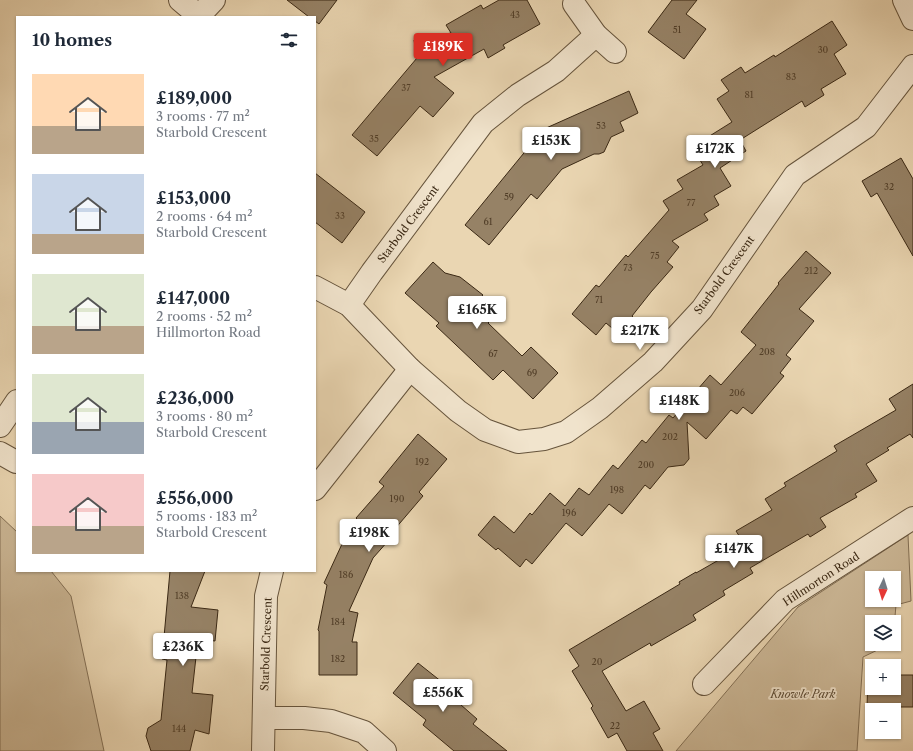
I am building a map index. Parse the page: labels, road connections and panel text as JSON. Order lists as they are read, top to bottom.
{
  "streets": {
    "street": ["Starbold Crescent", "Hillmorton Road"]
  },
  "parks": ["Knowle Park"],
  "house_numbers": [
    "43",
    "51",
    "30",
    "83",
    "37",
    "81",
    "53",
    "35",
    "32",
    "59",
    "77",
    "33",
    "61",
    "75",
    "73",
    "212",
    "71",
    "208",
    "67",
    "69",
    "206",
    "202",
    "192",
    "200",
    "198",
    "190",
    "196",
    "186",
    "138",
    "184",
    "182",
    "20",
    "22",
    "144"
  ],
  "north": "bottom",
  "page": {
    "heading": "10 homes",
    "price": [
      "£189K",
      "£153K",
      "£172K",
      "£165K",
      "£217K",
      "£148K",
      "£198K",
      "£147K",
      "£236K",
      "£556K"
    ],
    "list": [
      {
        "name": "£189,000",
        "note": "3 rooms · 77 m² · Starbold Crescent"
      },
      {
        "name": "£153,000",
        "note": "2 rooms · 64 m² · Starbold Crescent"
      },
      {
        "name": "£147,000",
        "note": "2 rooms · 52 m² · Hillmorton Road"
      },
      {
        "name": "£236,000",
        "note": "3 rooms · 80 m² · Starbold Crescent"
      },
      {
        "name": "£556,000",
        "note": "5 rooms · 183 m² · Starbold Crescent"
      }
    ],
    "map_buttons": ["+", "−"]
  }
}
